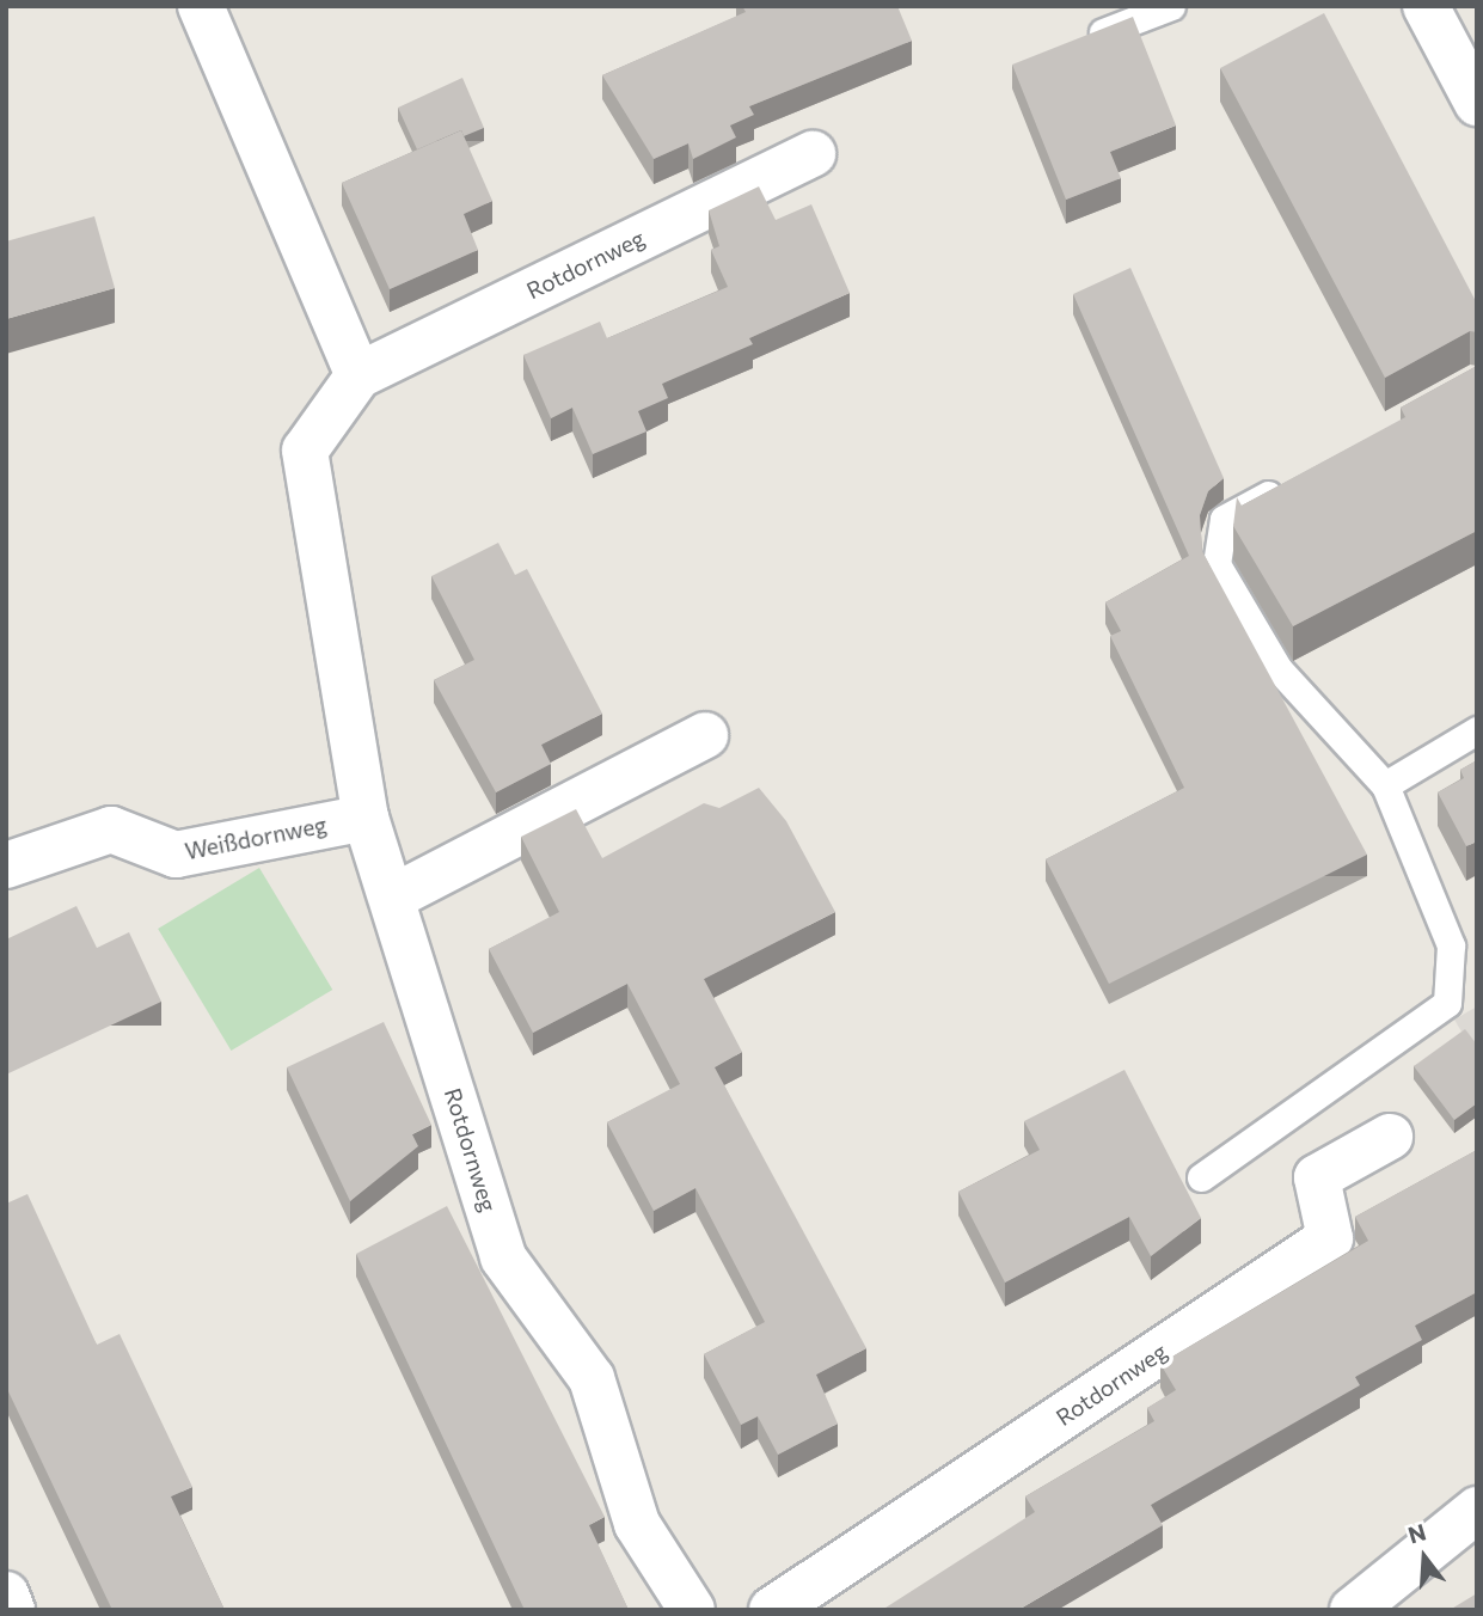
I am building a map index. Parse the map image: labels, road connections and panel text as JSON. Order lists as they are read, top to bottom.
{
  "streets": {
    "street": ["Rotdornweg", "Weißdornweg"]
  },
  "crossings": [
    ["Rotdornweg", "Weißdornweg"]
  ],
  "north": "top"
}
